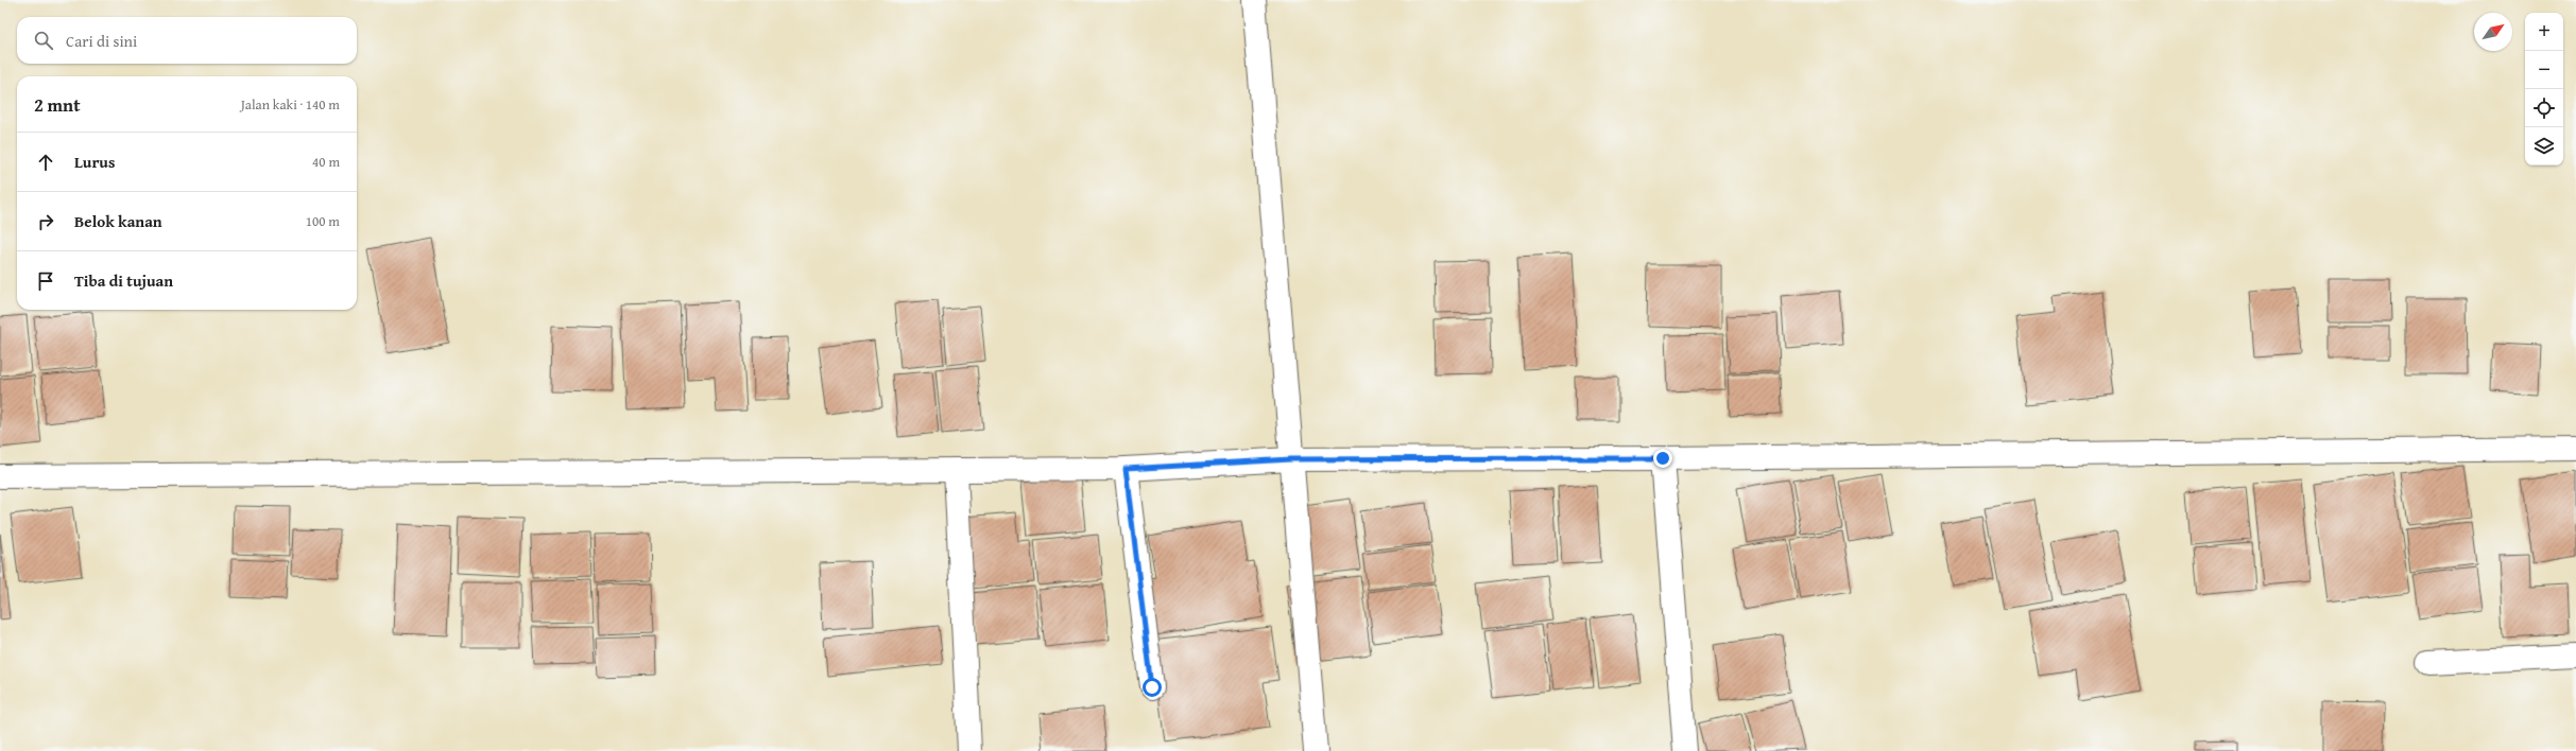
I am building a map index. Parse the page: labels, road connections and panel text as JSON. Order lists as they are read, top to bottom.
{
  "north": "top right",
  "page": {
    "map_buttons": ["+", "−"],
    "search": "Cari di sini",
    "heading": ["2 mnt", "Jalan kaki · 140 m"],
    "list": [
      ["Lurus", "40 m"],
      ["Belok kanan", "100 m"],
      "Tiba di tujuan"
    ]
  }
}
